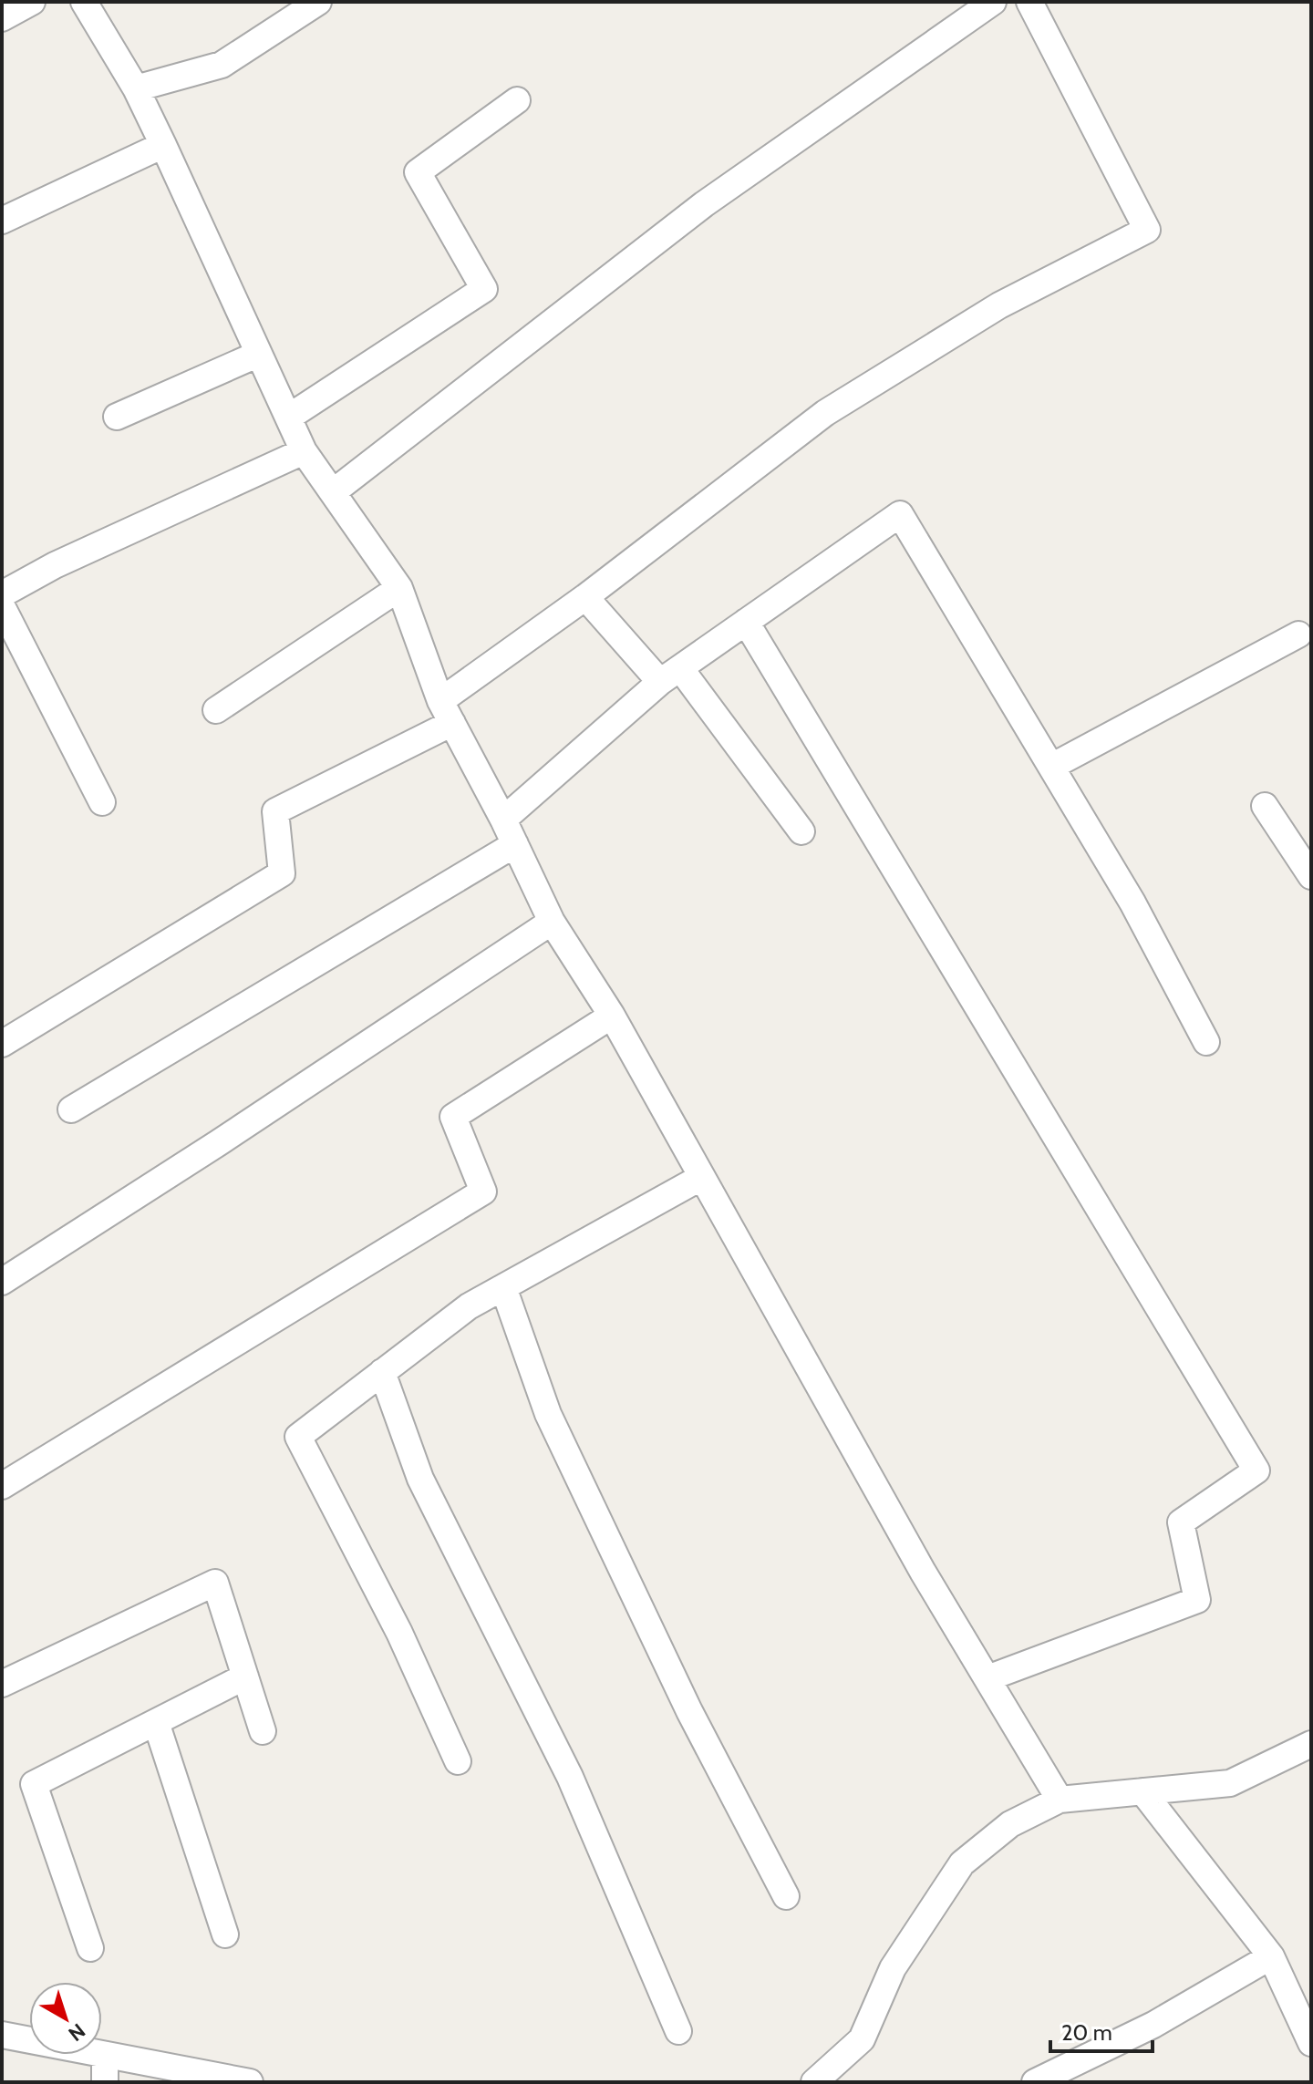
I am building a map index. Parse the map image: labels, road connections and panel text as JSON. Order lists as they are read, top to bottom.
{
  "scale_bar": "20 m",
  "north": "bottom right"
}
